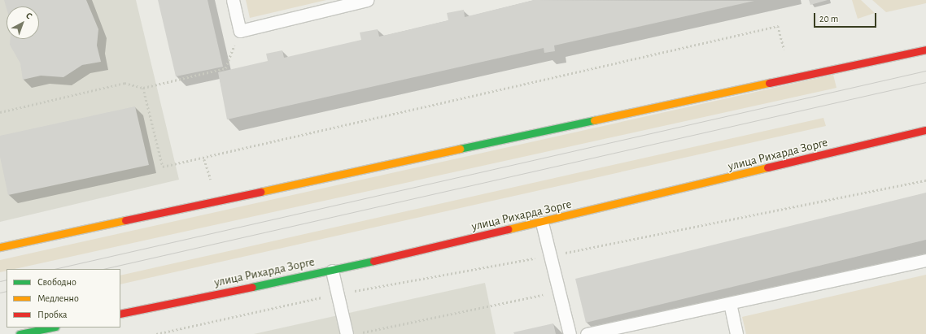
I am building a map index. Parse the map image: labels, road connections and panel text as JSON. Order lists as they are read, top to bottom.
{
  "streets": {
    "street": ["улица Рихарда Зорге"]
  },
  "legend": ["Свободно", "Медленно", "Пробка"],
  "scale_bar": "20 m",
  "north": "top right"
}
